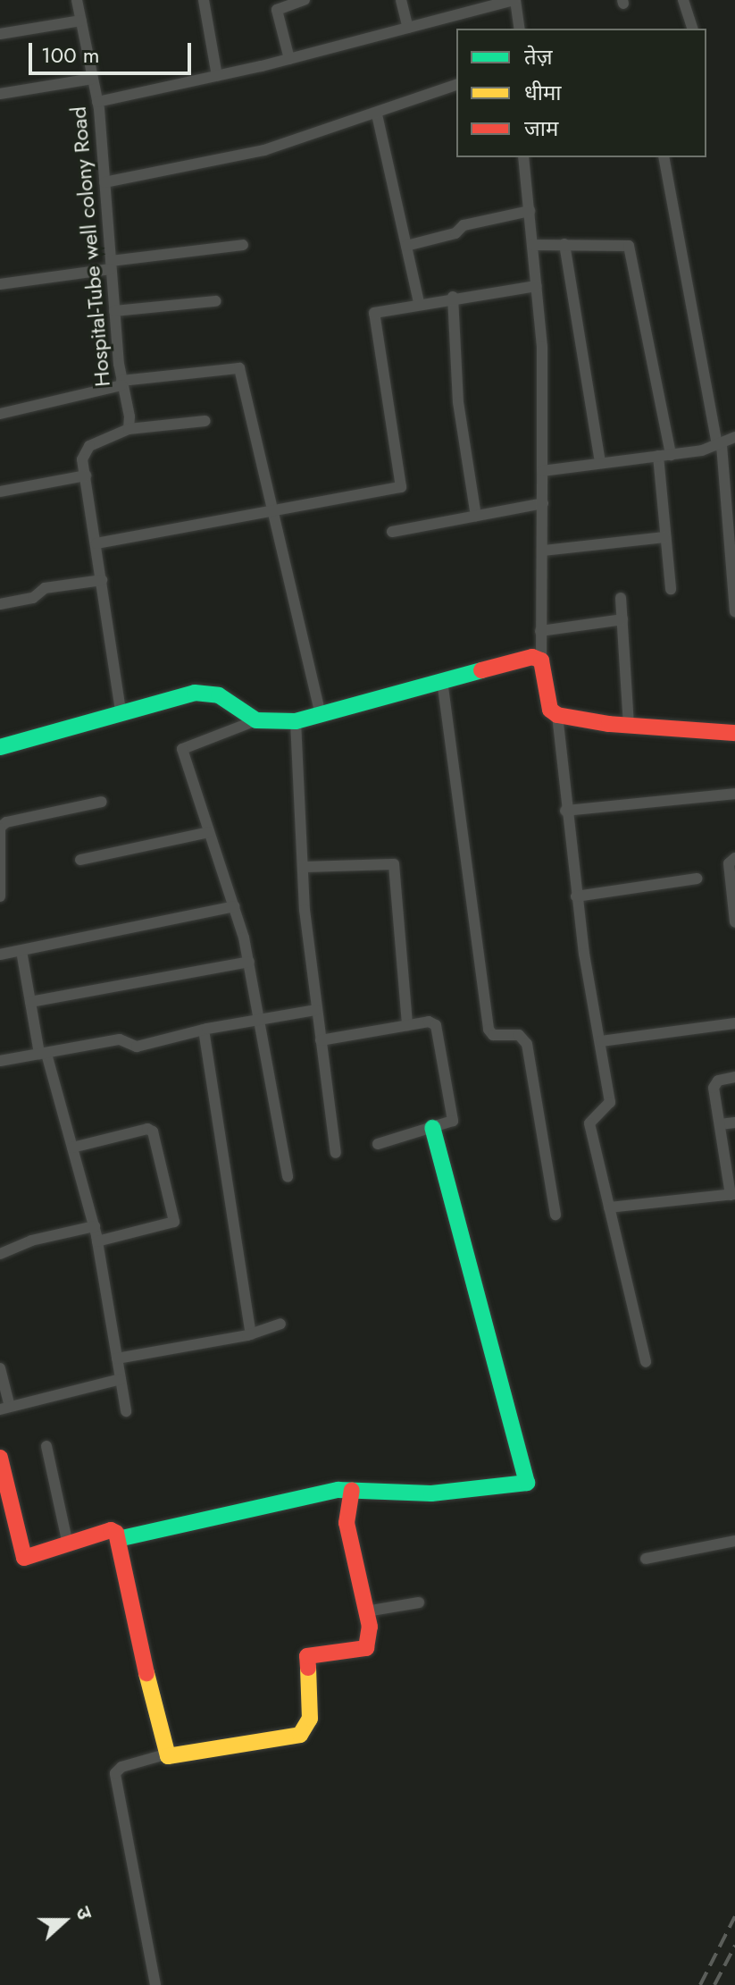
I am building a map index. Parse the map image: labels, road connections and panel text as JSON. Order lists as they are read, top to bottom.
{
  "streets": {
    "street": ["Hospital-Tube well colony Road"]
  },
  "legend": ["तेज़", "धीमा", "जाम"],
  "scale_bar": "100 m",
  "north": "right"
}
